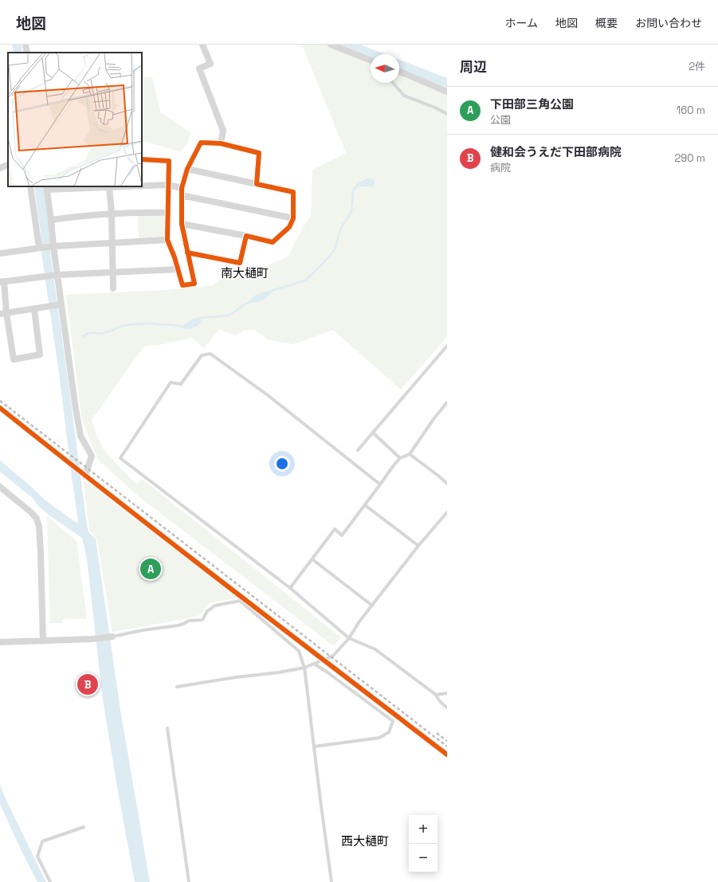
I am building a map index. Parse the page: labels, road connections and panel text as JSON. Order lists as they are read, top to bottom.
{
  "districts": ["南大樋町", "西大樋町"],
  "north": "left",
  "page": {
    "header": "地図",
    "nav": [
      "ホーム",
      "地図",
      "概要",
      "お問い合わせ"
    ],
    "heading": ["周辺", "2件"],
    "list": [
      {
        "mark": "A",
        "name": "下田部三角公園",
        "note": "公園",
        "value": "160 m"
      },
      {
        "mark": "B",
        "name": "健和会うえだ下田部病院",
        "note": "病院",
        "value": "290 m"
      }
    ],
    "pins": ["A", "B"],
    "map_buttons": ["+", "−"]
  }
}
